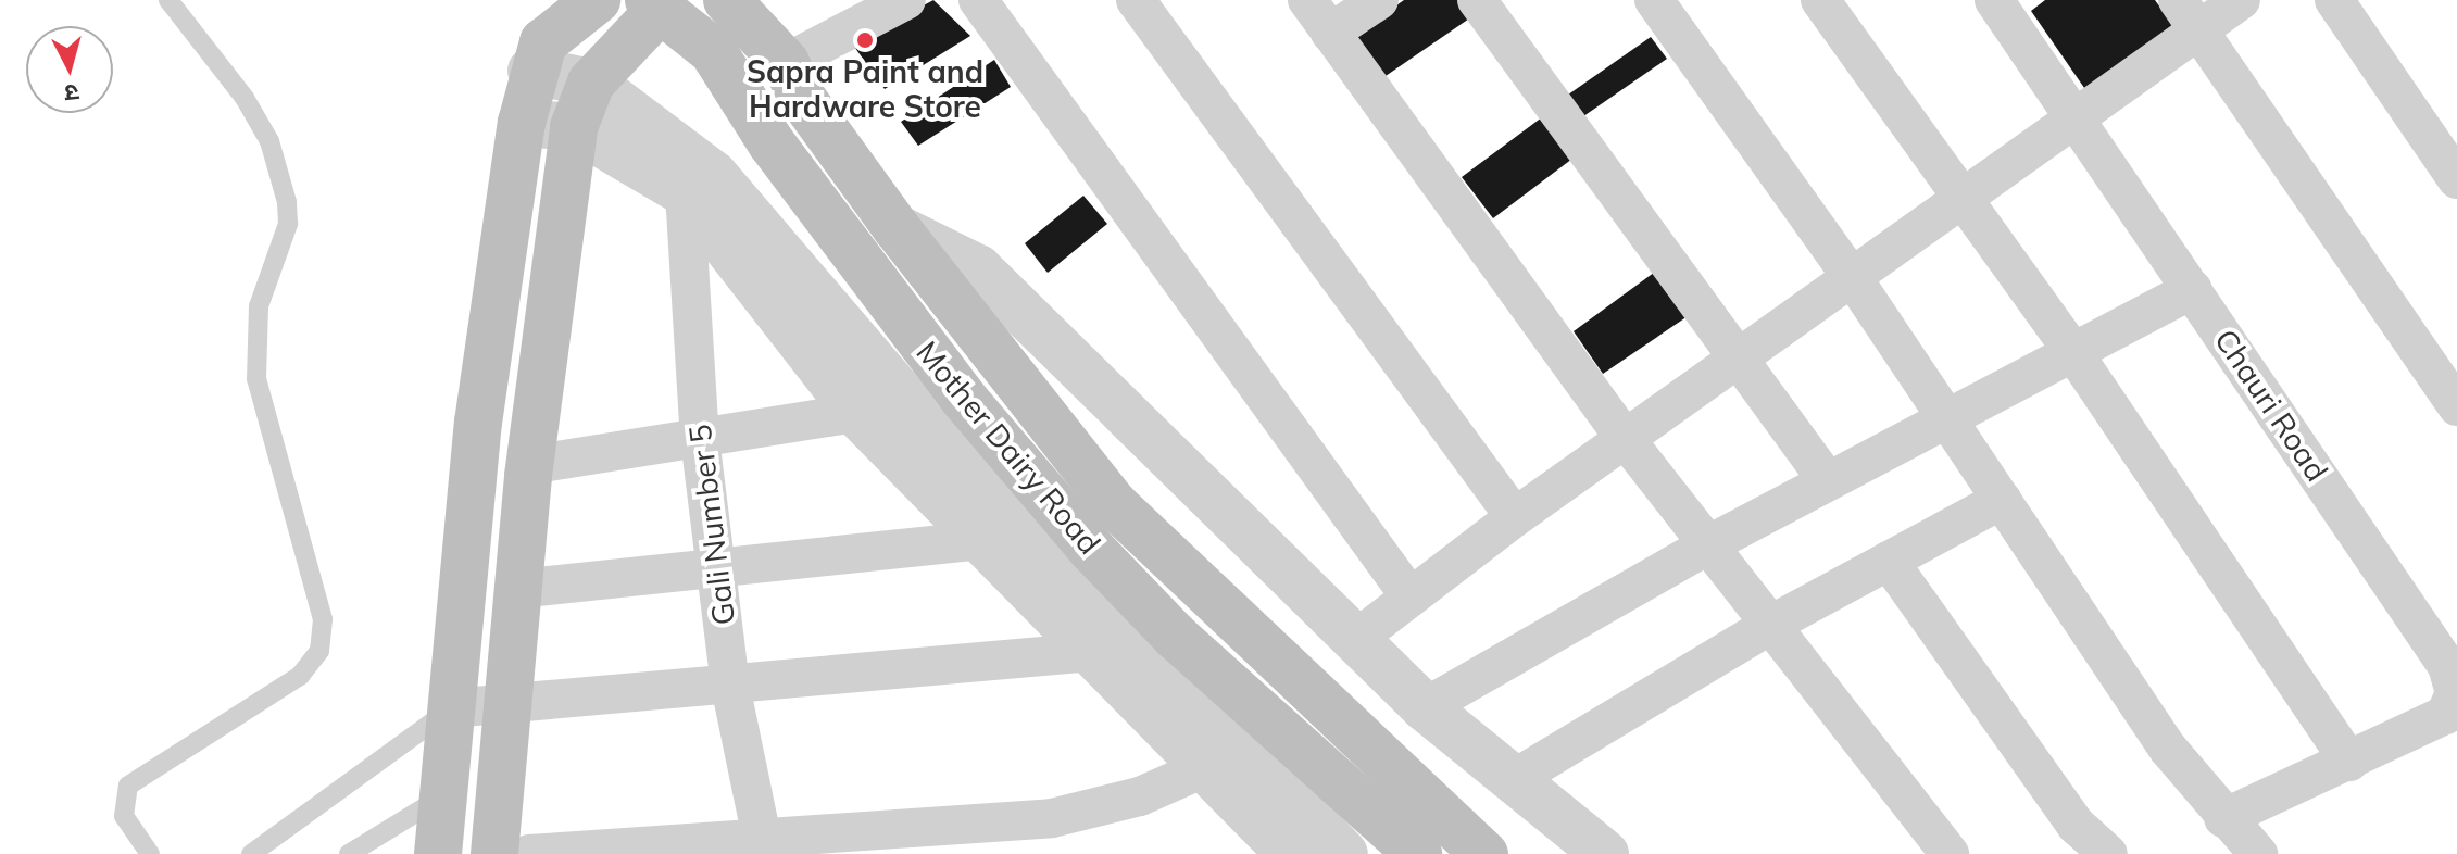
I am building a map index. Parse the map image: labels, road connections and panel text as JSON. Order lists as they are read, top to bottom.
{
  "streets": {
    "main road": ["Mother Dairy Road"],
    "street": ["Chauri Road", "Gali Number 5"]
  },
  "places": ["Sapra Paint and Hardware Store"],
  "north": "bottom"
}
